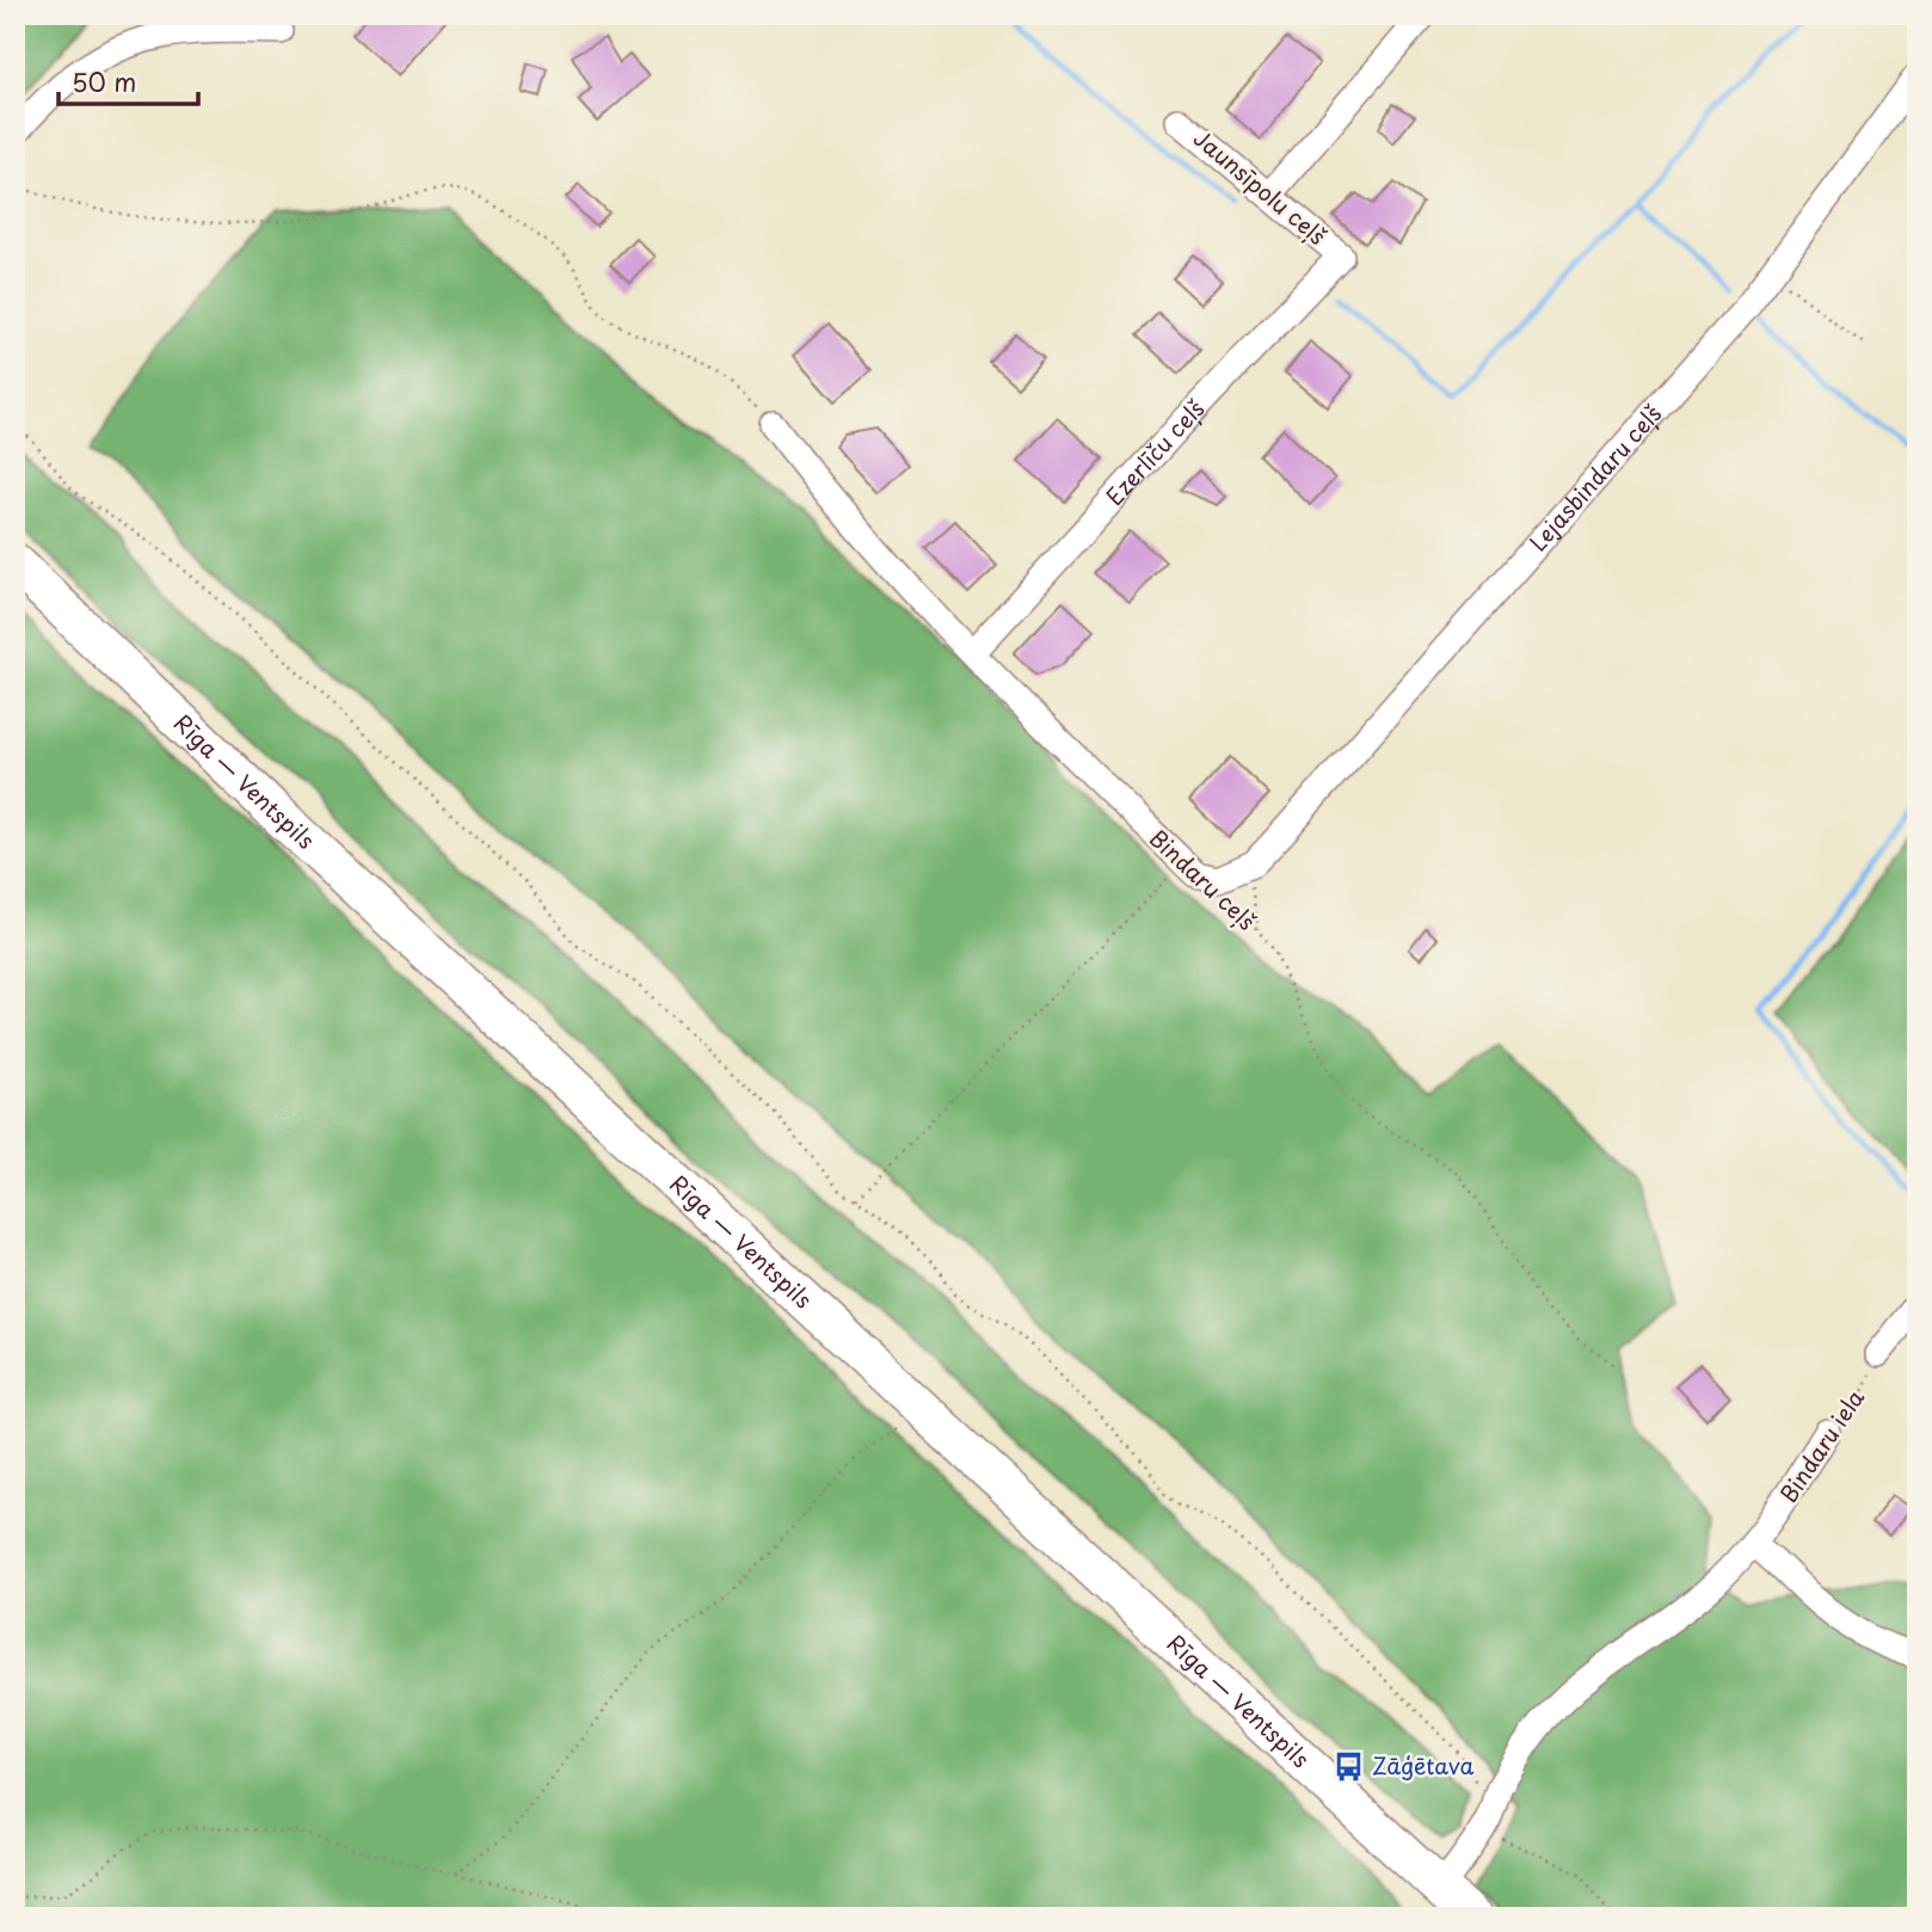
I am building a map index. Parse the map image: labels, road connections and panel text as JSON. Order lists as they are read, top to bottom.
{
  "streets": {
    "highway": ["Rīga — Ventspils"],
    "street": [
      "Jaunsīpolu ceļš",
      "Ezerlīču ceļš",
      "Lejasbindaru ceļš",
      "Bindaru ceļš",
      "Bindaru iela"
    ]
  },
  "crossings": [
    ["Jaunsīpolu ceļš", "Ezerlīču ceļš"],
    ["Ezerlīču ceļš", "Bindaru ceļš"],
    ["Lejasbindaru ceļš", "Bindaru ceļš"],
    ["Rīga — Ventspils", "Bindaru iela"]
  ],
  "places": {
    "bus stop": ["Zāģētava"]
  },
  "scale_bar": "50 m"
}
